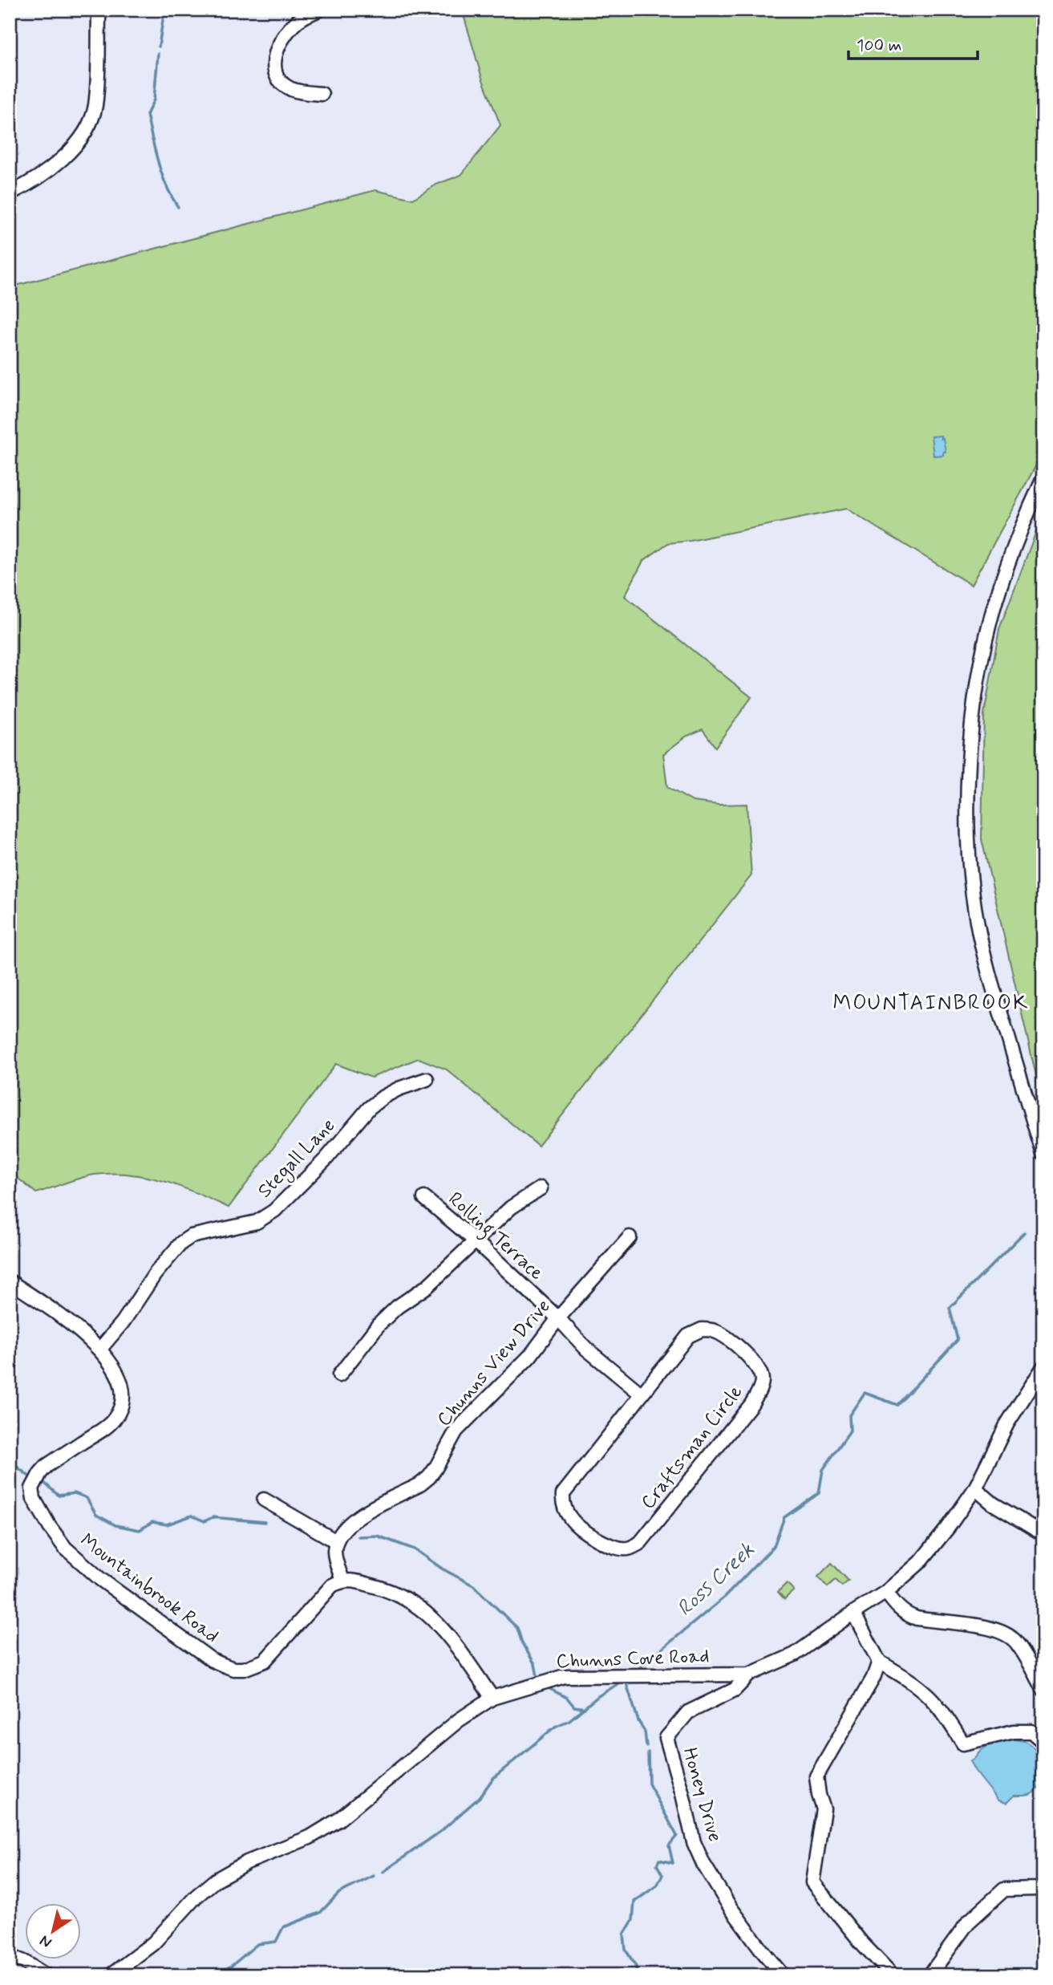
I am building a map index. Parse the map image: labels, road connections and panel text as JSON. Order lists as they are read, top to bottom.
{
  "streets": {
    "street": [
      "Stegall Lane",
      "Rolling Terrace",
      "Chunns View Drive",
      "Craftsman Circle",
      "Mountainbrook Road",
      "Chunns Cove Road",
      "Honey Drive"
    ]
  },
  "crossings": [
    ["Stegall Lane", "Mountainbrook Road"],
    ["Rolling Terrace", "Chunns View Drive"],
    ["Rolling Terrace", "Craftsman Circle"],
    ["Chunns Cove Road", "Honey Drive"]
  ],
  "districts": ["MOUNTAINBROOK"],
  "water": ["Ross Creek"],
  "scale_bar": "100 m",
  "north": "bottom left"
}
